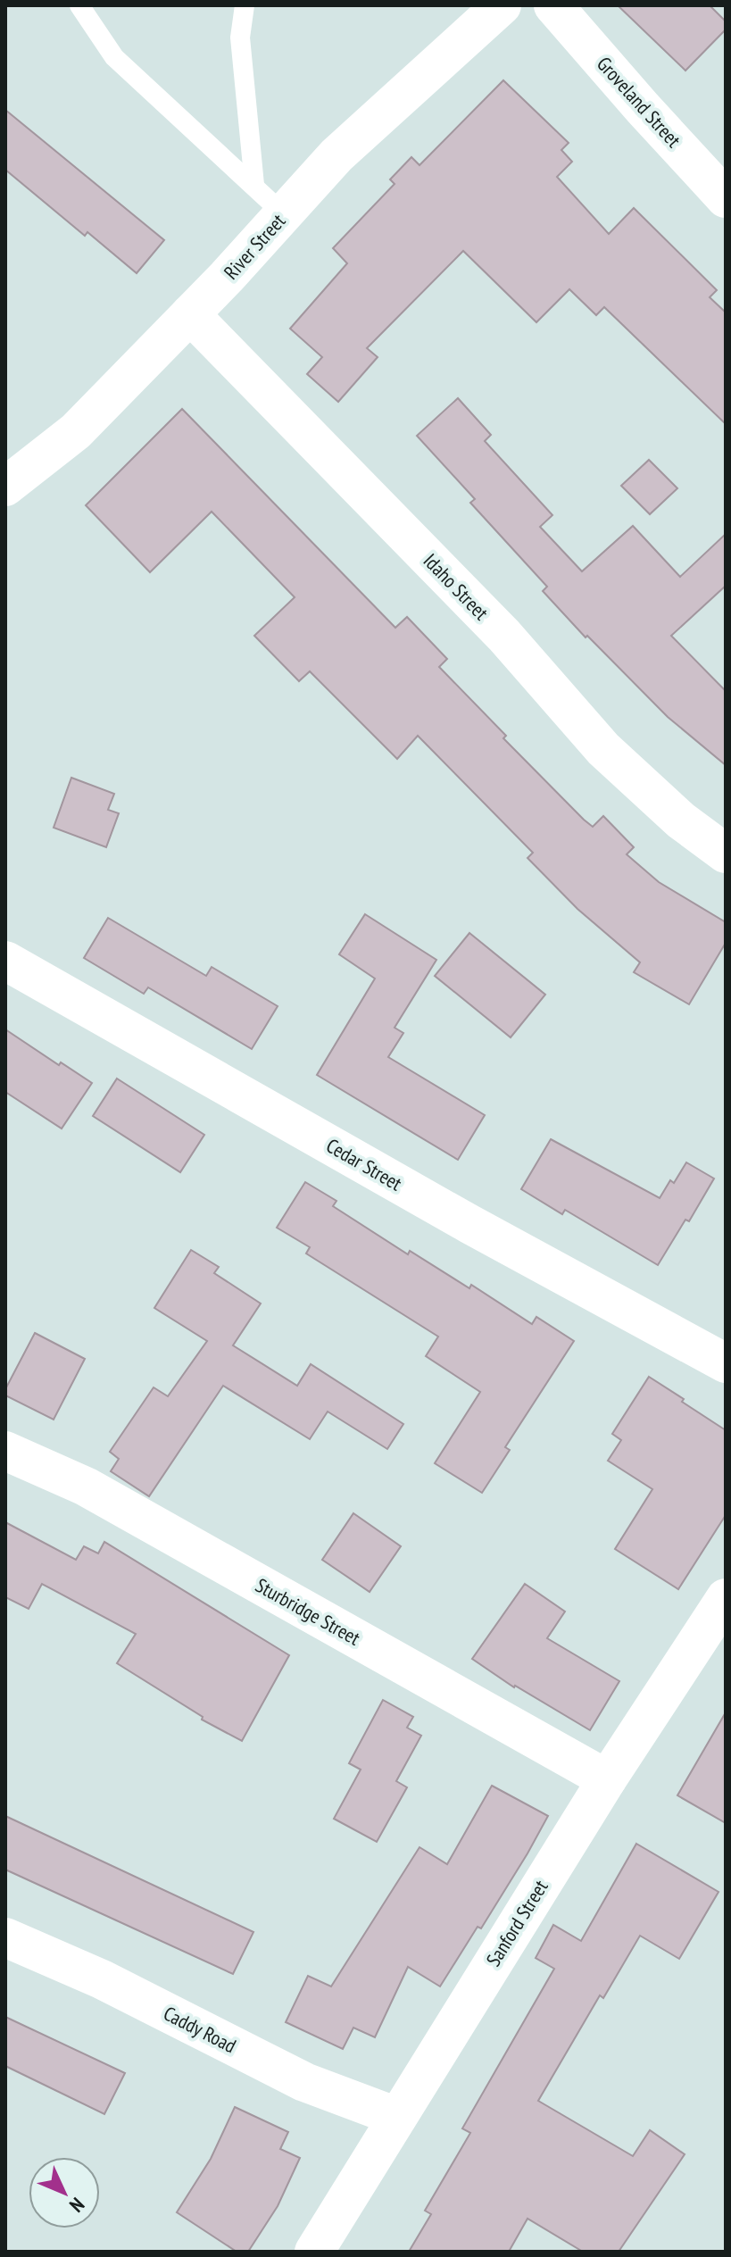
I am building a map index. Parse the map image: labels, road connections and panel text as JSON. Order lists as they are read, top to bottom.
{
  "streets": {
    "street": [
      "Groveland Street",
      "River Street",
      "Idaho Street",
      "Cedar Street",
      "Sturbridge Street",
      "Sanford Street",
      "Caddy Road"
    ]
  },
  "crossings": [
    ["River Street", "Idaho Street"],
    ["Sturbridge Street", "Sanford Street"],
    ["Sanford Street", "Caddy Road"]
  ],
  "north": "bottom right"
}
